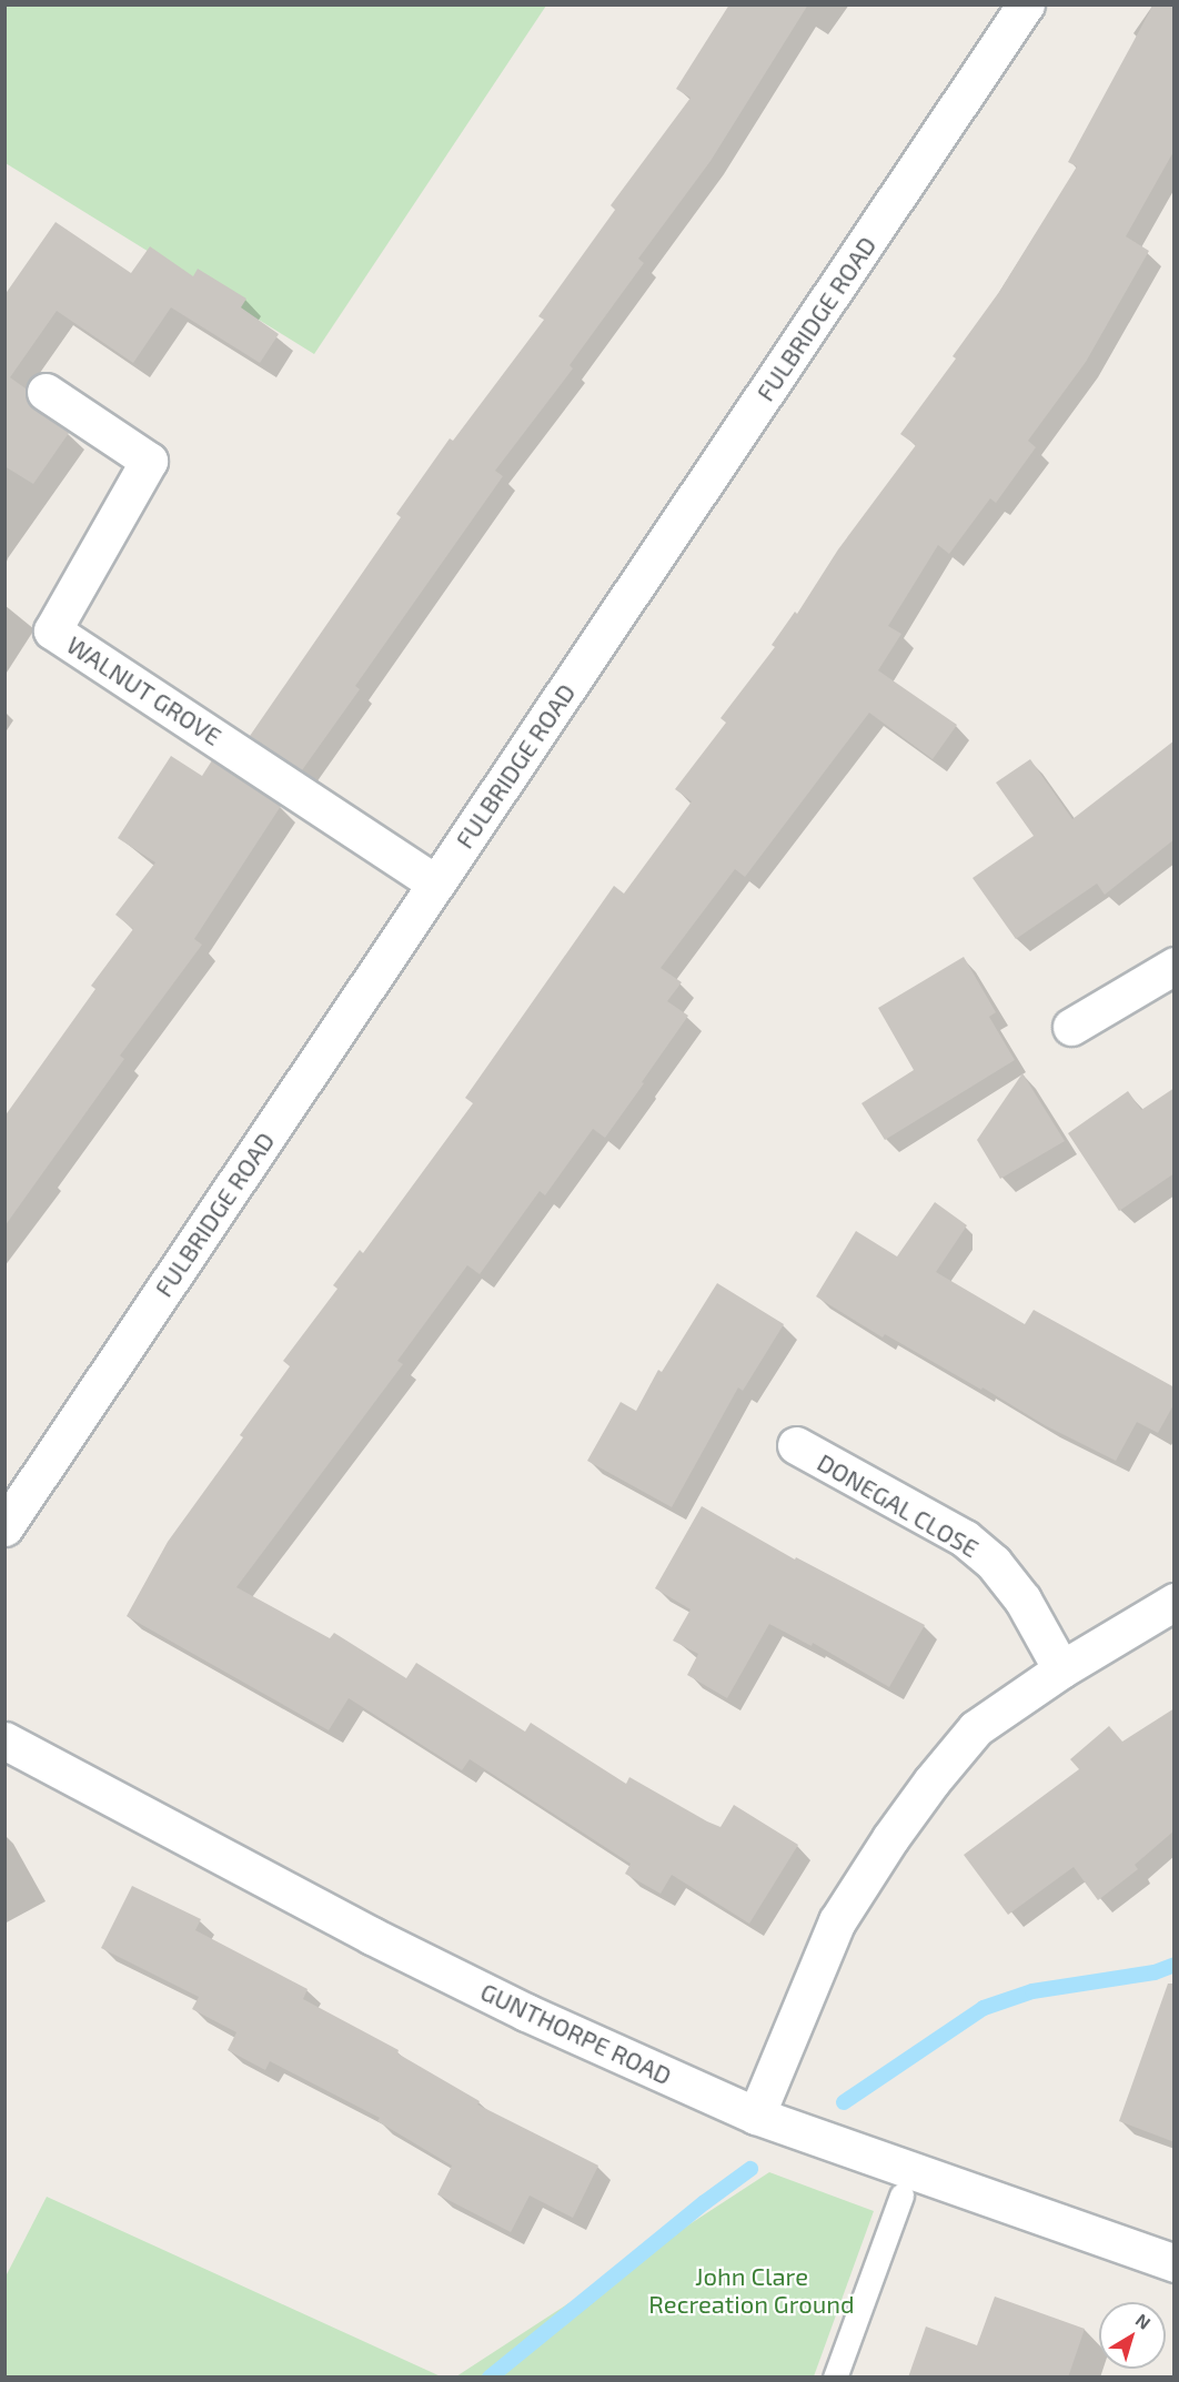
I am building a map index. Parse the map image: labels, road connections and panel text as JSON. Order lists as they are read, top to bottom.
{
  "streets": {
    "street": [
      "FULBRIDGE ROAD",
      "WALNUT GROVE",
      "DONEGAL CLOSE",
      "GUNTHORPE ROAD"
    ]
  },
  "crossings": [
    ["FULBRIDGE ROAD", "WALNUT GROVE"]
  ],
  "parks": ["John Clare Recreation Ground"],
  "north": "top right"
}
